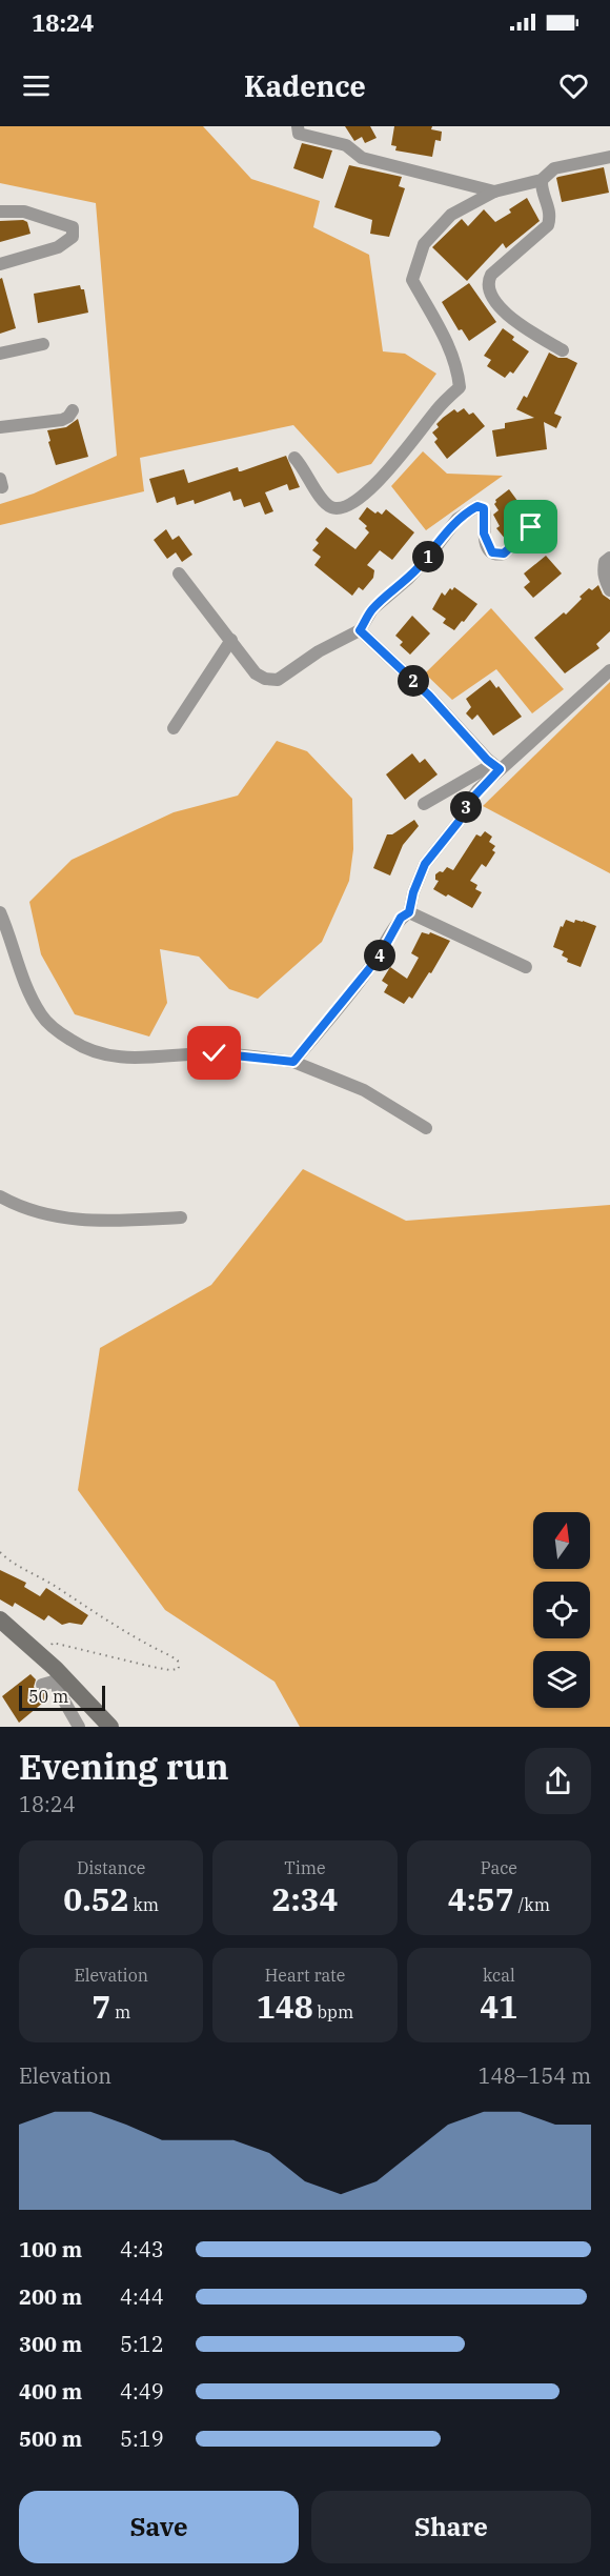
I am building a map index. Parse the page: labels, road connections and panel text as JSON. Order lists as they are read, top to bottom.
{
  "scale_bar": "50 m",
  "north": "top",
  "page": {
    "status": "18:24",
    "header": "Kadence",
    "pins": [
      "1",
      "2",
      "3",
      "4"
    ],
    "scale": "50 m",
    "heading": ["Evening run", "18:24"],
    "stats": [
      ["Distance", "0.52 km"],
      ["Time", "2:34"],
      ["Pace", "4:57 /km"],
      ["Elevation", "7 m"],
      ["Heart rate", "148 bpm"],
      ["kcal", "41"]
    ],
    "chart": ["Elevation", "148–154 m"],
    "list": [
      {
        "name": "100 m",
        "note": "4:43"
      },
      {
        "name": "200 m",
        "note": "4:44"
      },
      {
        "name": "300 m",
        "note": "5:12"
      },
      {
        "name": "400 m",
        "note": "4:49"
      },
      {
        "name": "500 m",
        "note": "5:19"
      }
    ],
    "buttons": ["Save", "Share"]
  }
}
